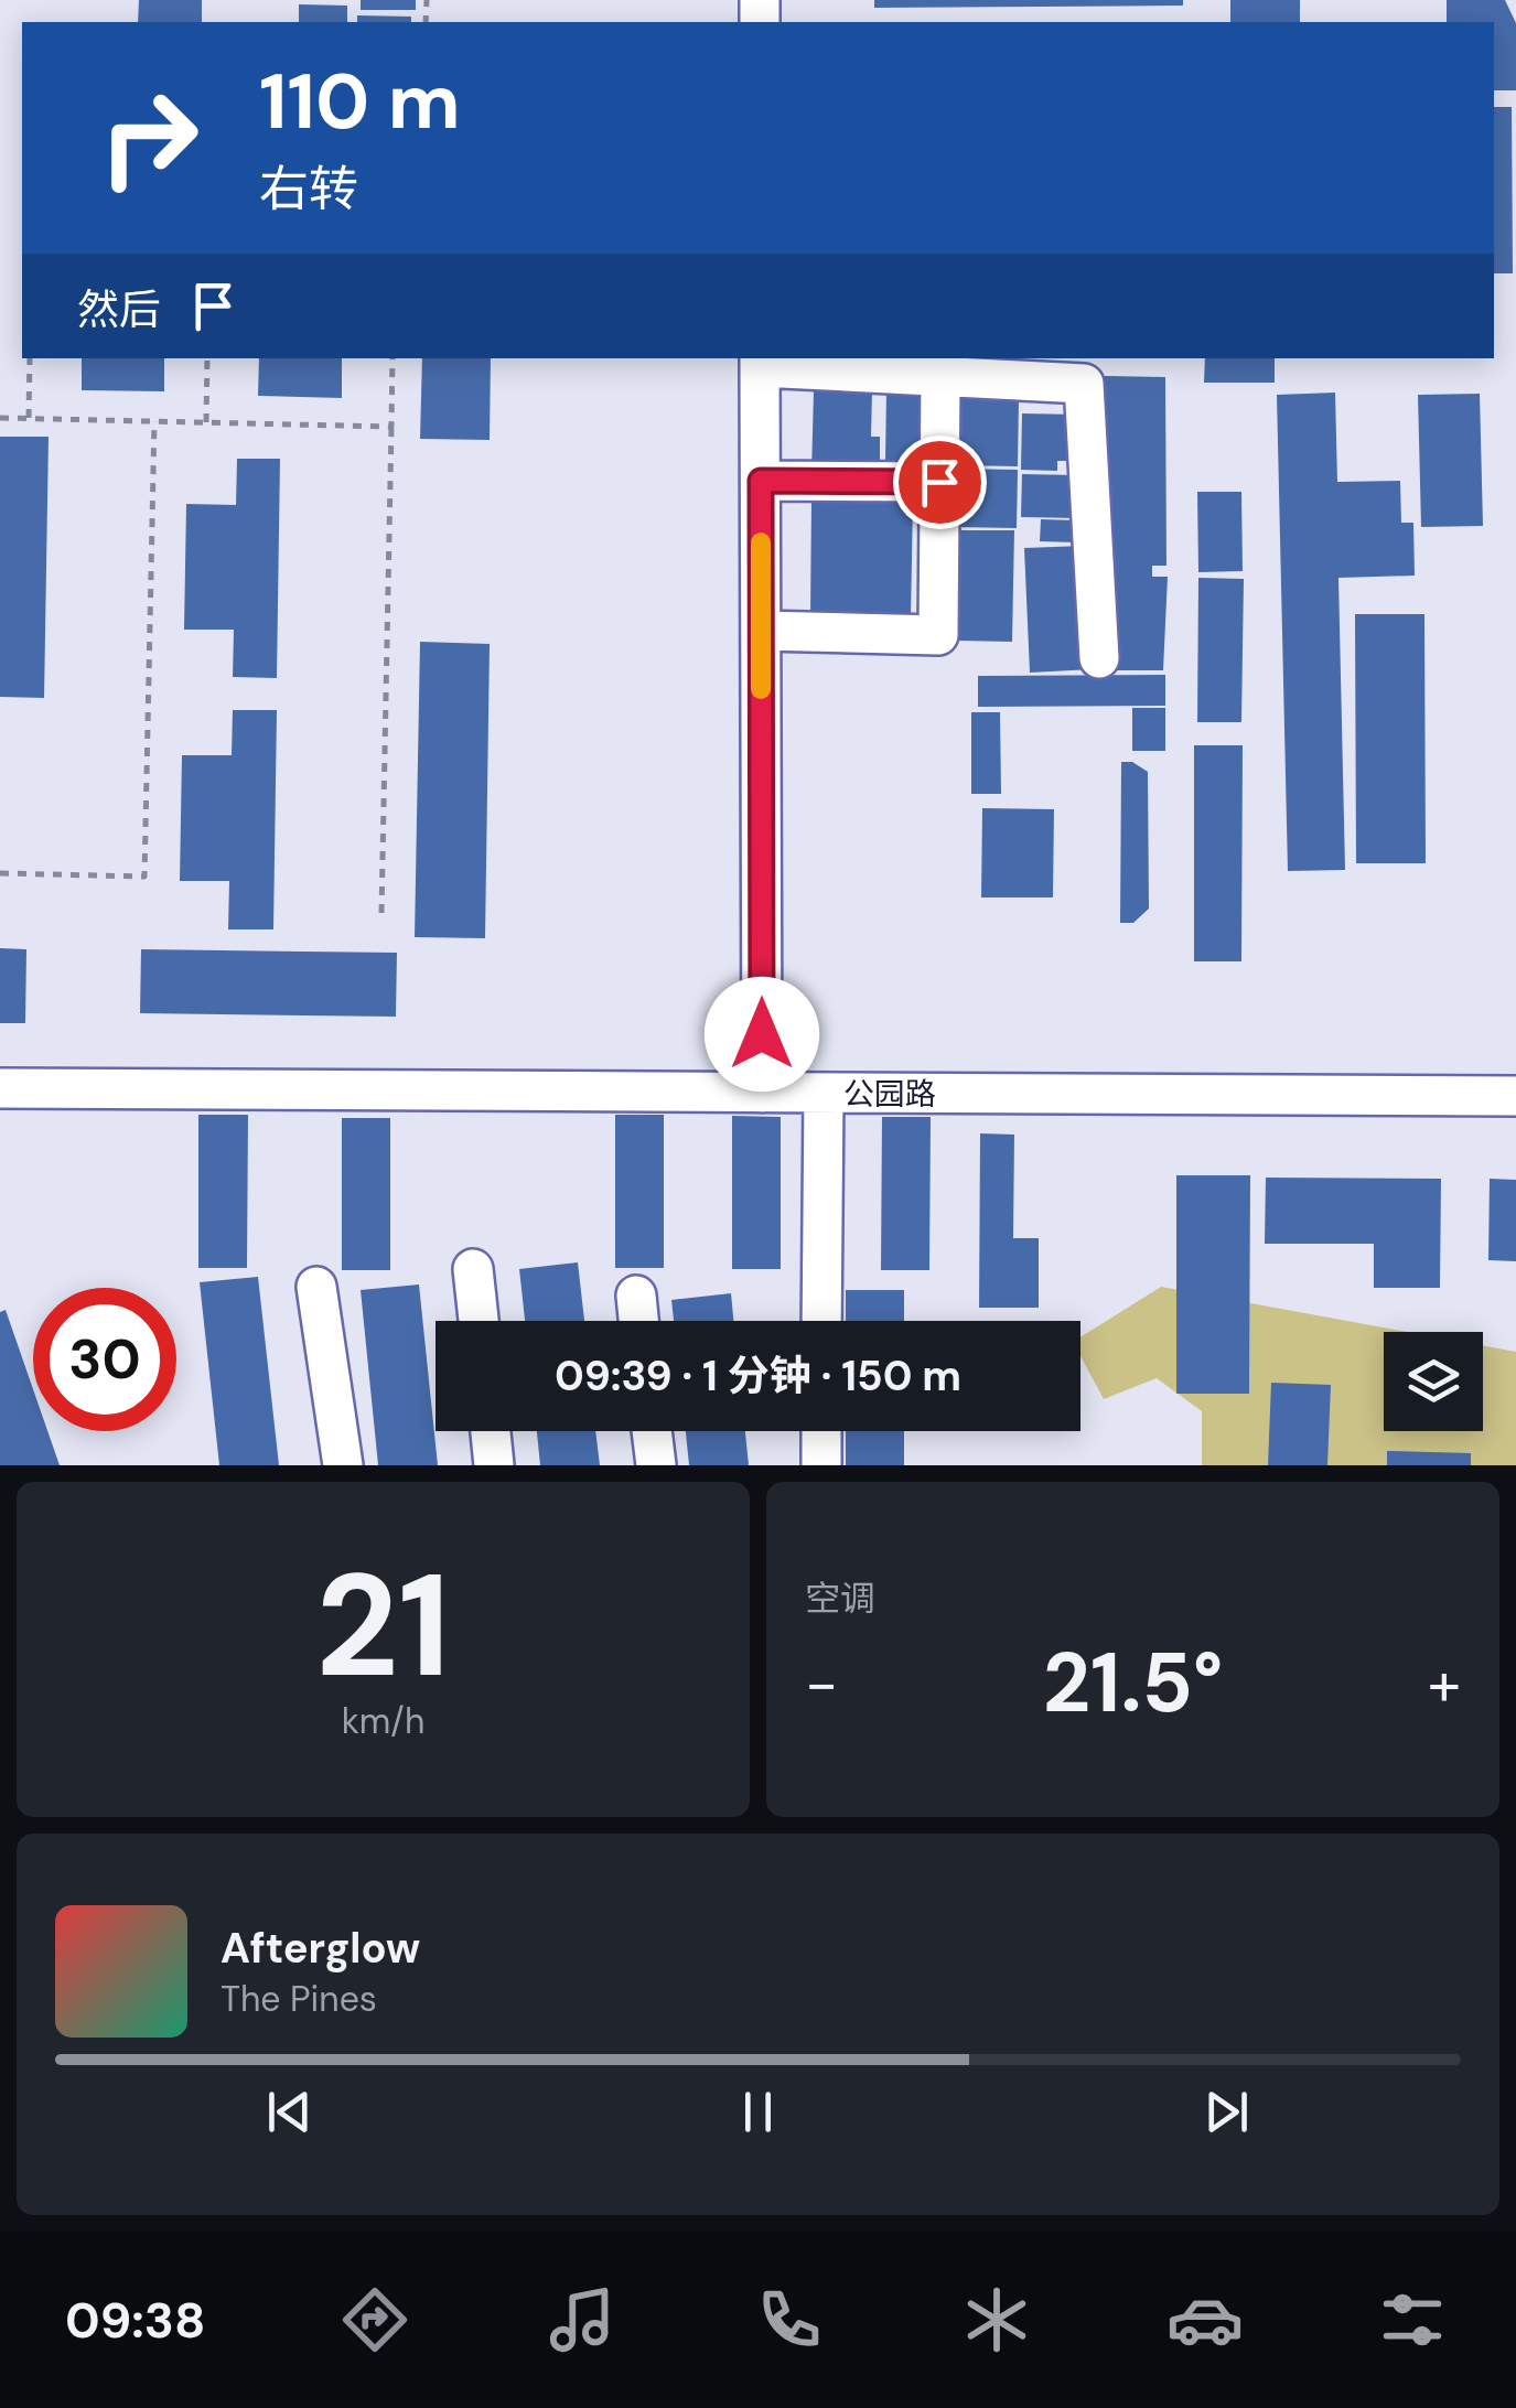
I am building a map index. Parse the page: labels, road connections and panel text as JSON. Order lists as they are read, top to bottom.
{
  "streets": {
    "street": ["公园路"]
  },
  "page": {
    "turn": ["110 m", "右转"],
    "then": "然后",
    "limit": "30",
    "trip": "09:39 · 1 分钟 · 150 m",
    "tile": [
      ["21", "km/h"],
      "空调"
    ],
    "heat": ["−", "21.5°", "+"],
    "song": ["Afterglow", "The Pines"],
    "tabs": "09:38"
  }
}
